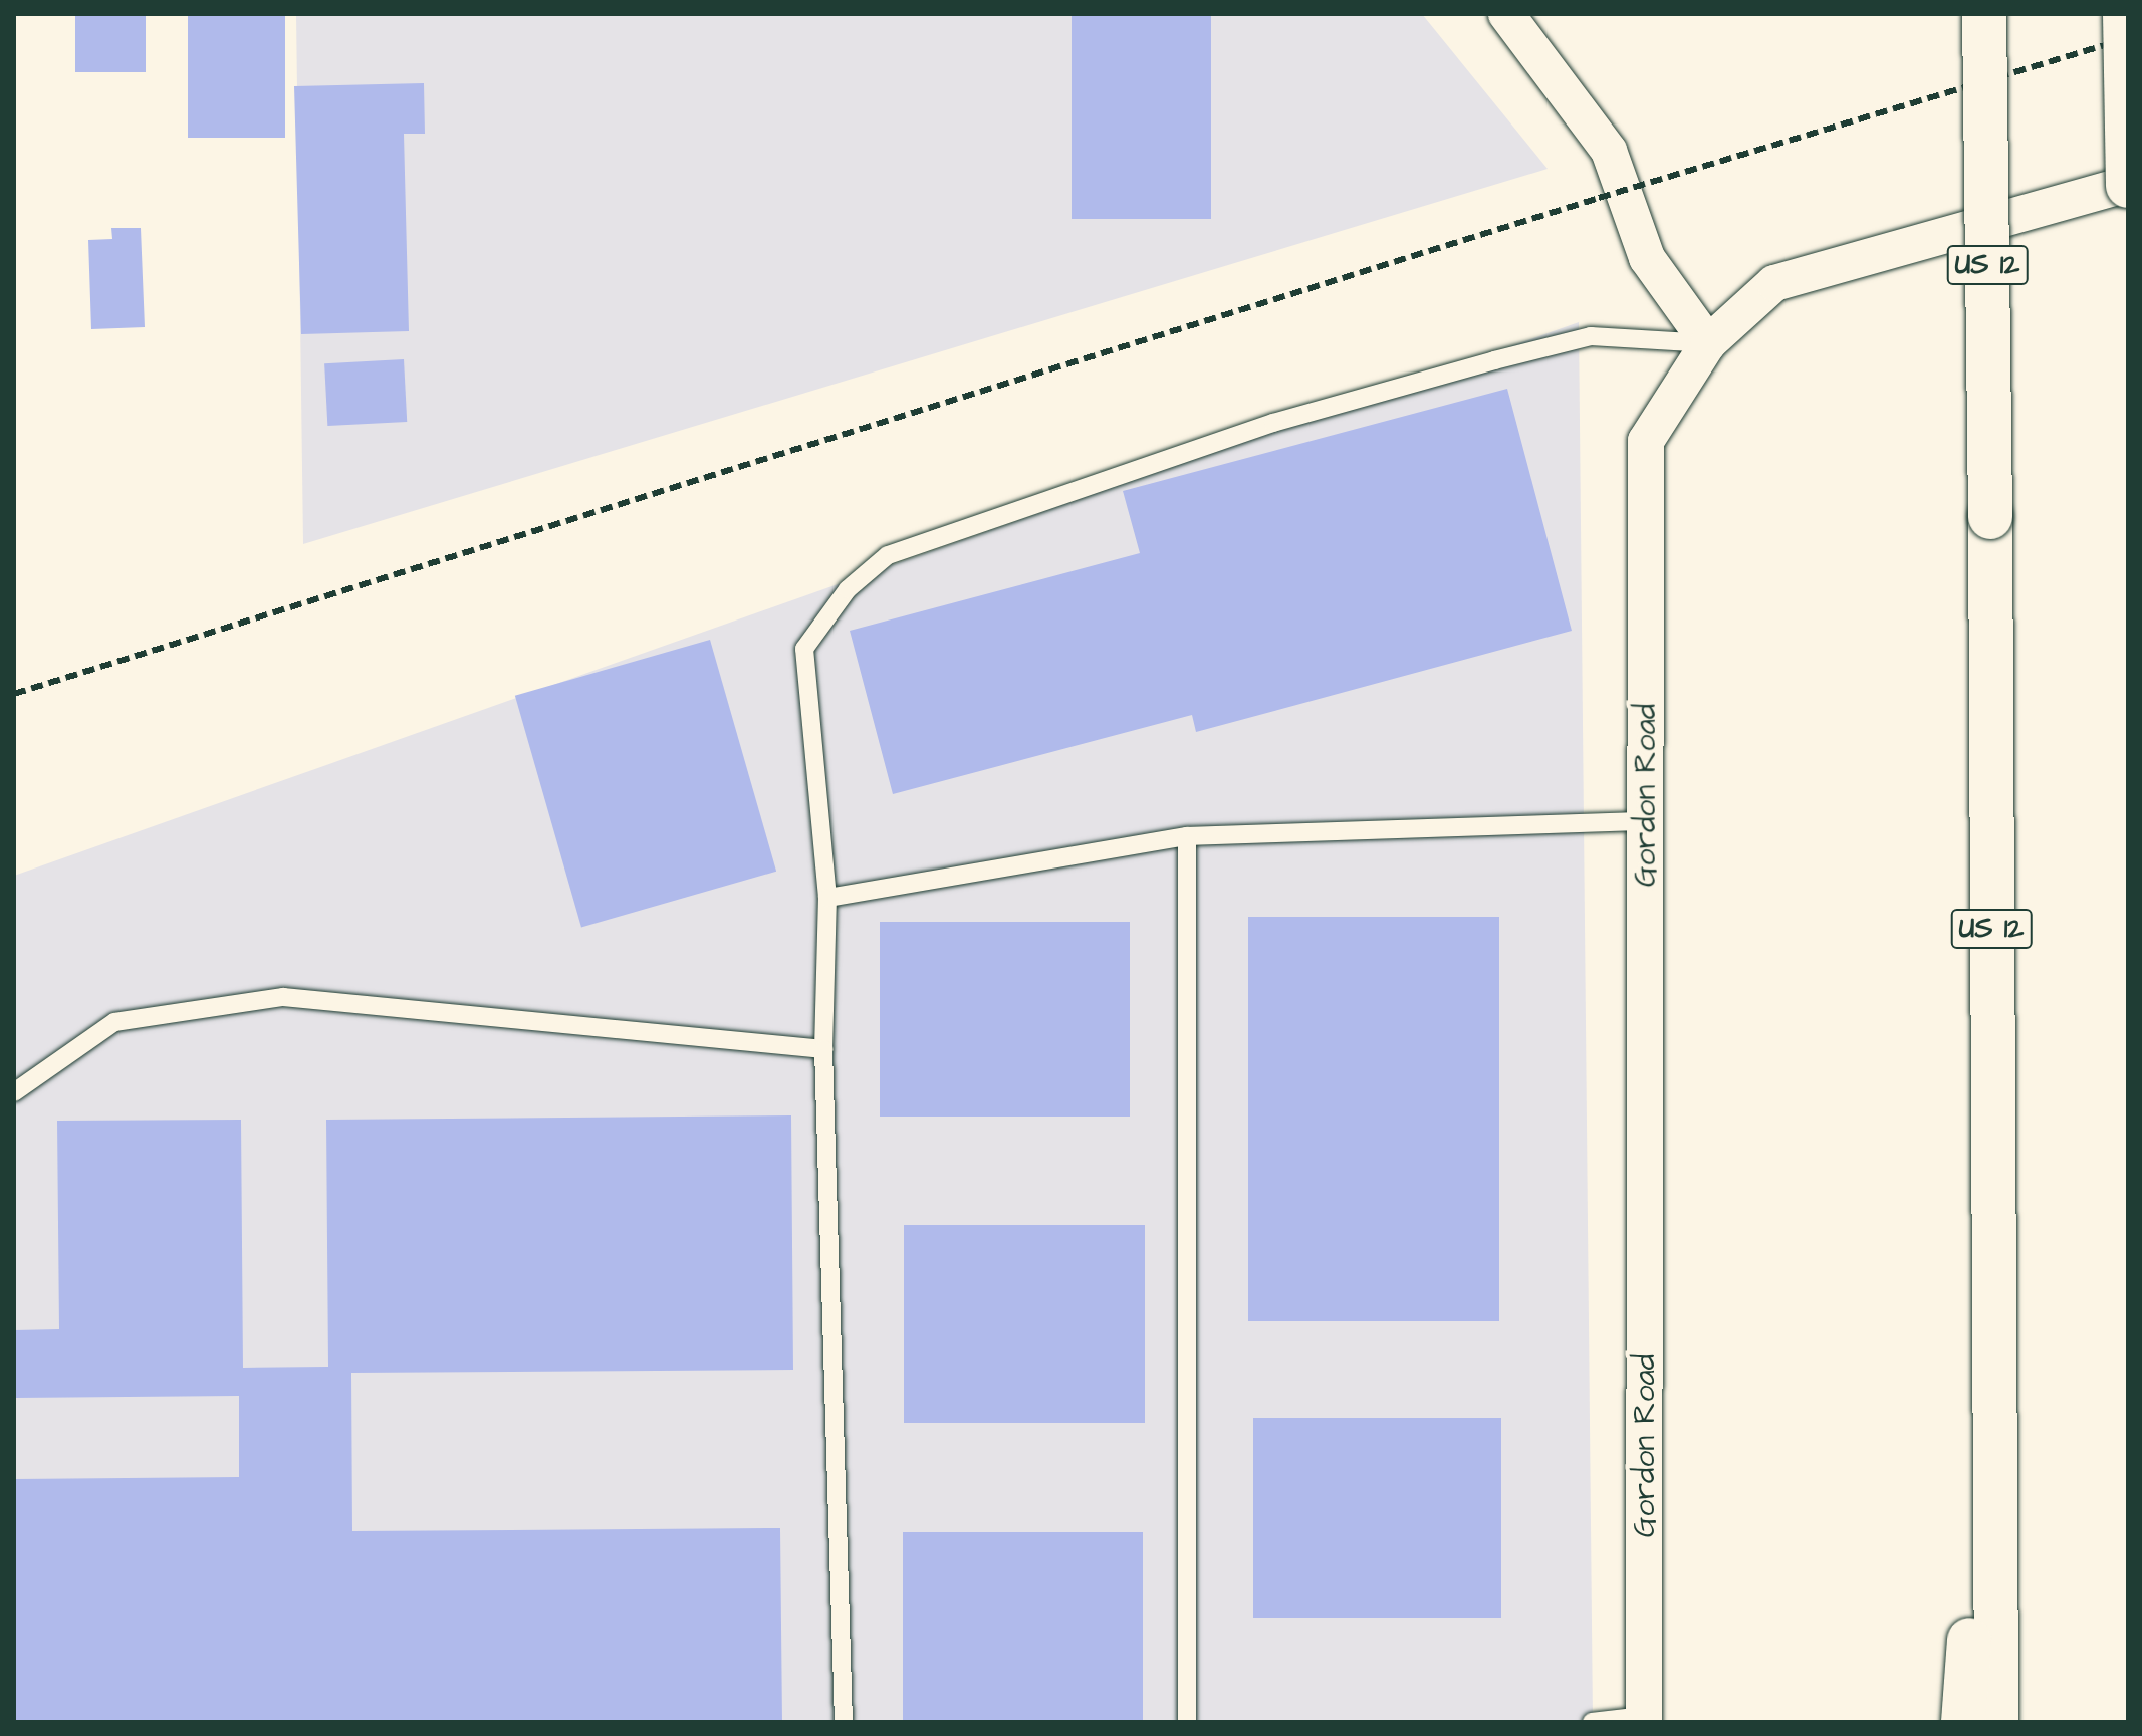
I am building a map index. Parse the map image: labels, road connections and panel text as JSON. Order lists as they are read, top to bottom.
{
  "streets": {
    "highway": ["US 12"],
    "street": ["Gordon Road"]
  }
}
